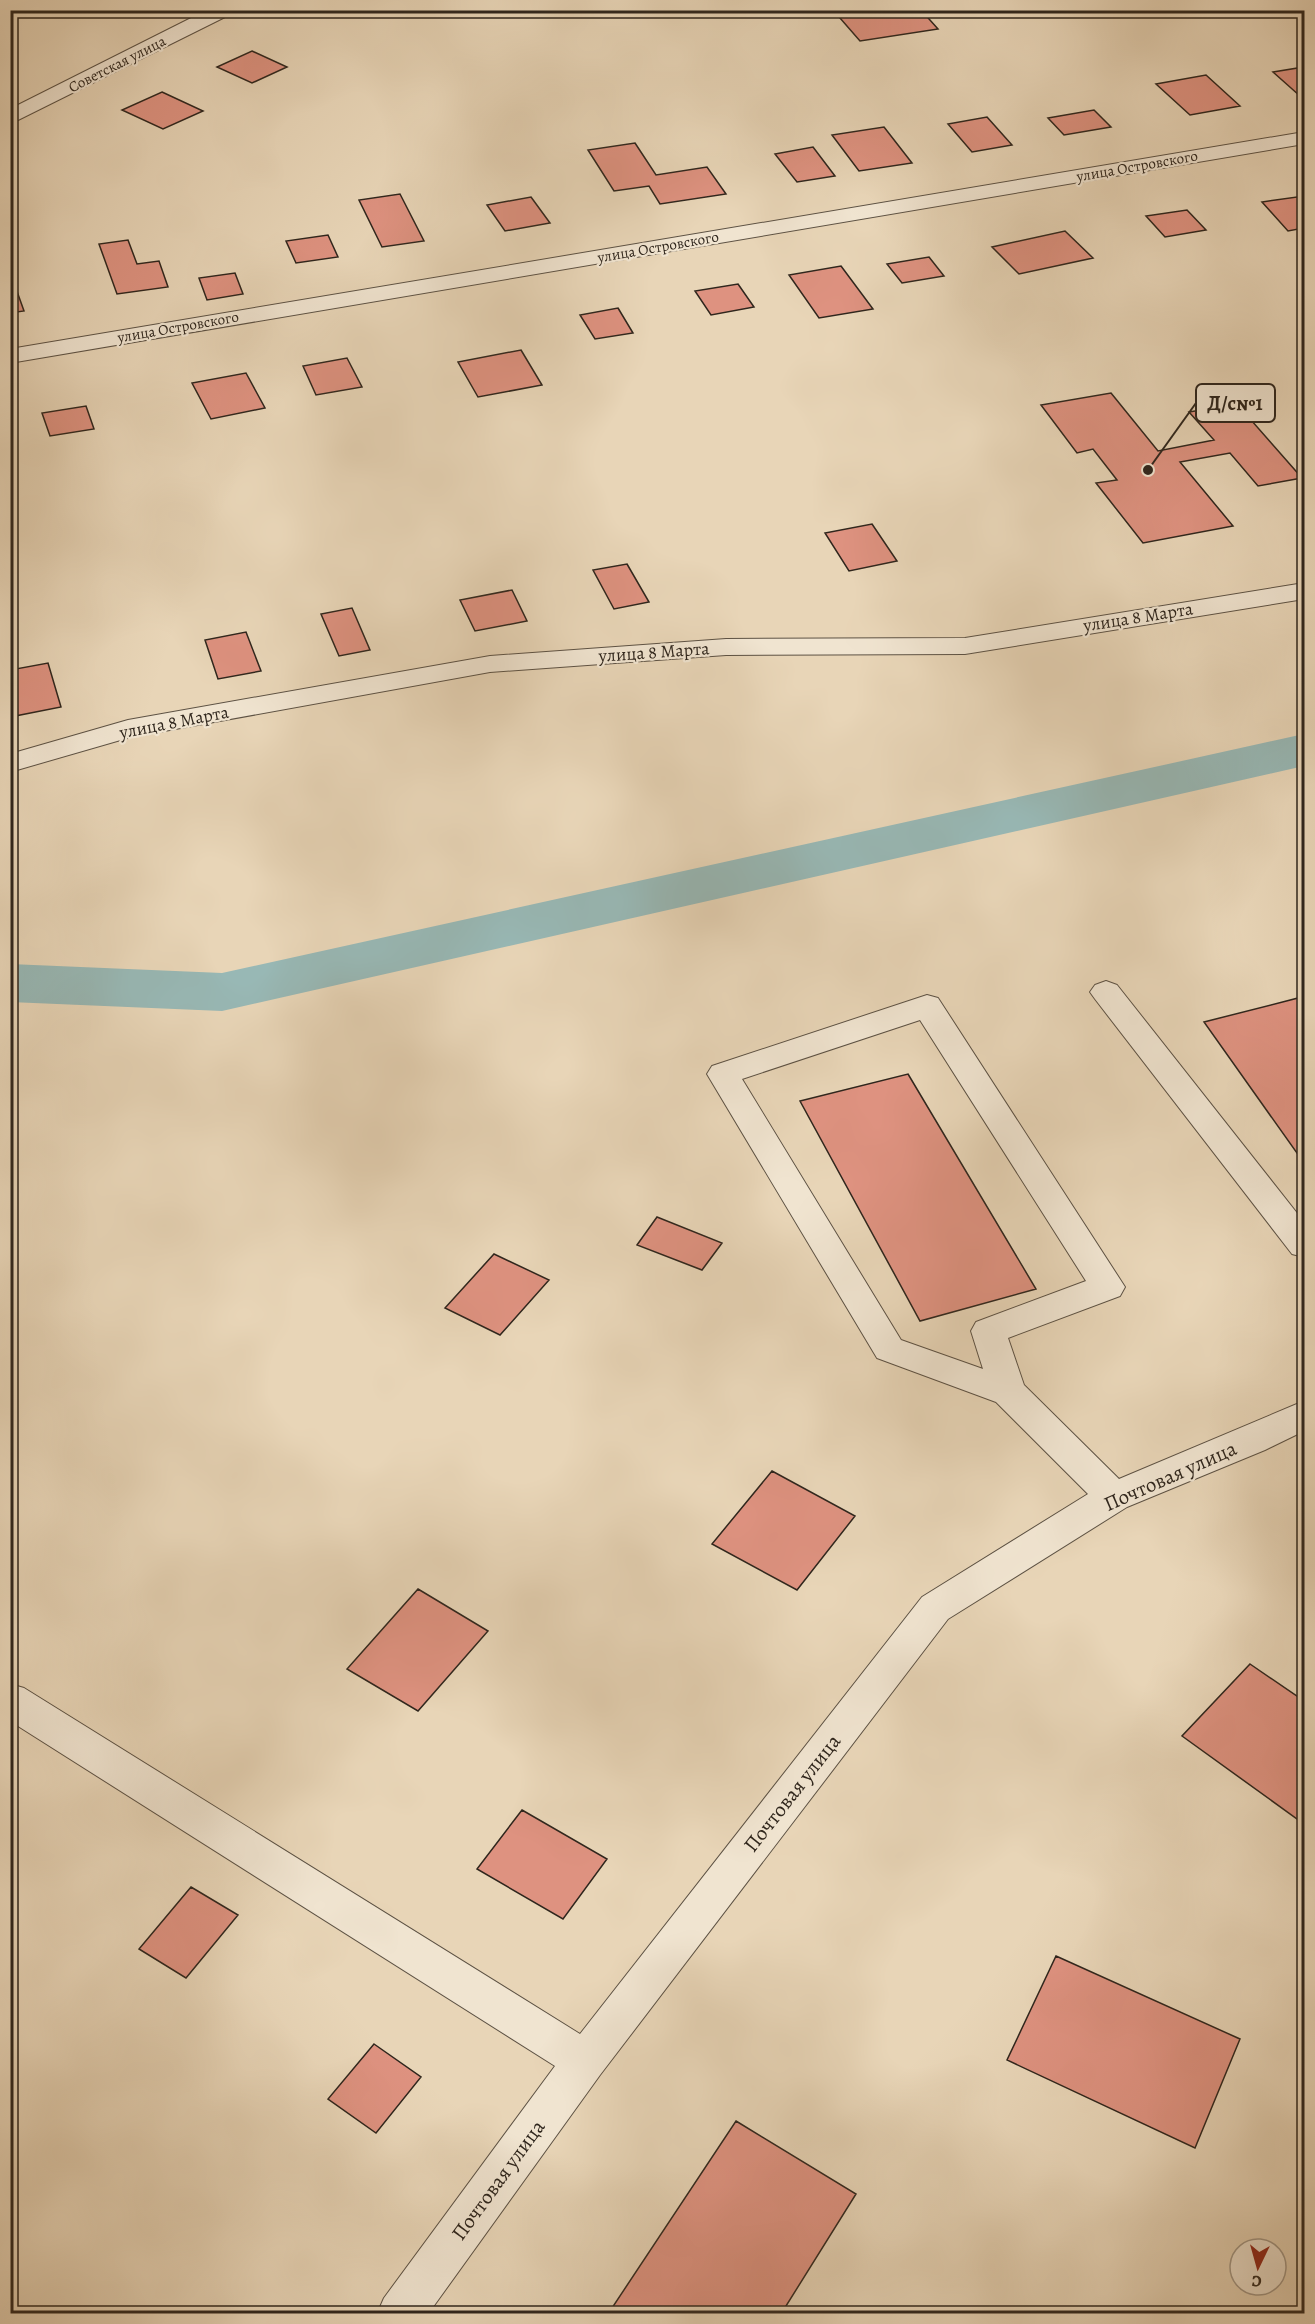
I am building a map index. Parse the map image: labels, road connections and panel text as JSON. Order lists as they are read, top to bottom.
{
  "streets": {
    "street": [
      "Советская улица",
      "улица Островского",
      "улица 8 Марта",
      "Почтовая улица"
    ]
  },
  "places": ["Д/с№1"],
  "north": "bottom"
}
